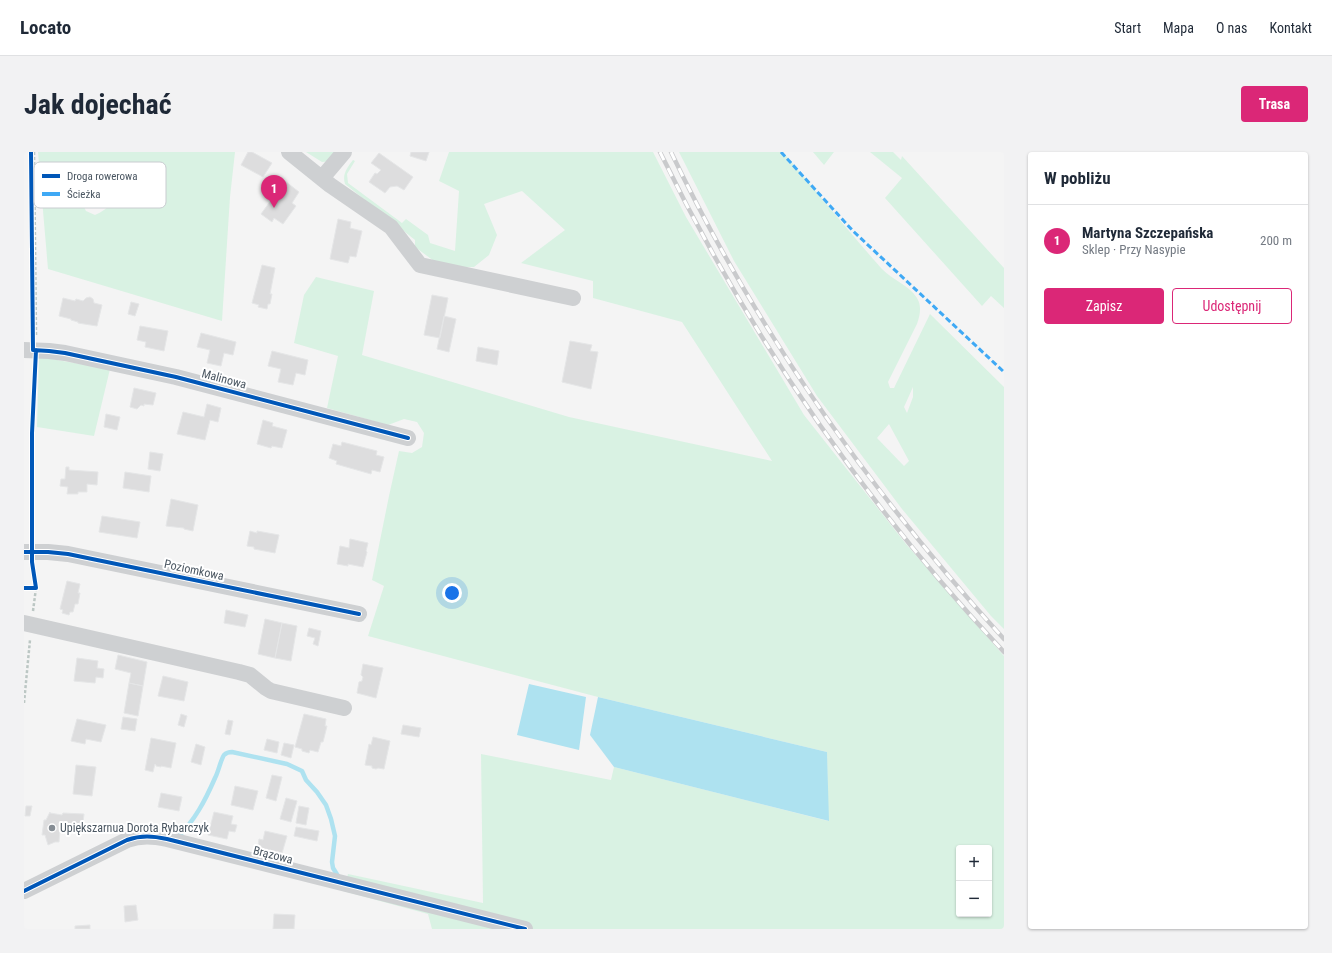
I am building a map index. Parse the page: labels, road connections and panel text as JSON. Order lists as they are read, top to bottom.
{
  "streets": {
    "street": ["Malinowa", "Poziomkowa", "Brązowa"]
  },
  "places": ["Upiększarnua Dorota Rybarczyk"],
  "legend": ["Droga rowerowa", "Ścieżka"],
  "page": {
    "header": "Locato",
    "nav": [
      "Start",
      "Mapa",
      "O nas",
      "Kontakt"
    ],
    "buttons": [
      "Trasa",
      ["Zapisz", "Udostępnij"]
    ],
    "title": "Jak dojechać",
    "heading": "W pobliżu",
    "pins": "1",
    "list": [
      {
        "mark": "1",
        "name": "Martyna Szczepańska",
        "note": "Sklep · Przy Nasypie",
        "value": "200 m"
      }
    ],
    "map_buttons": ["+", "−"]
  }
}
